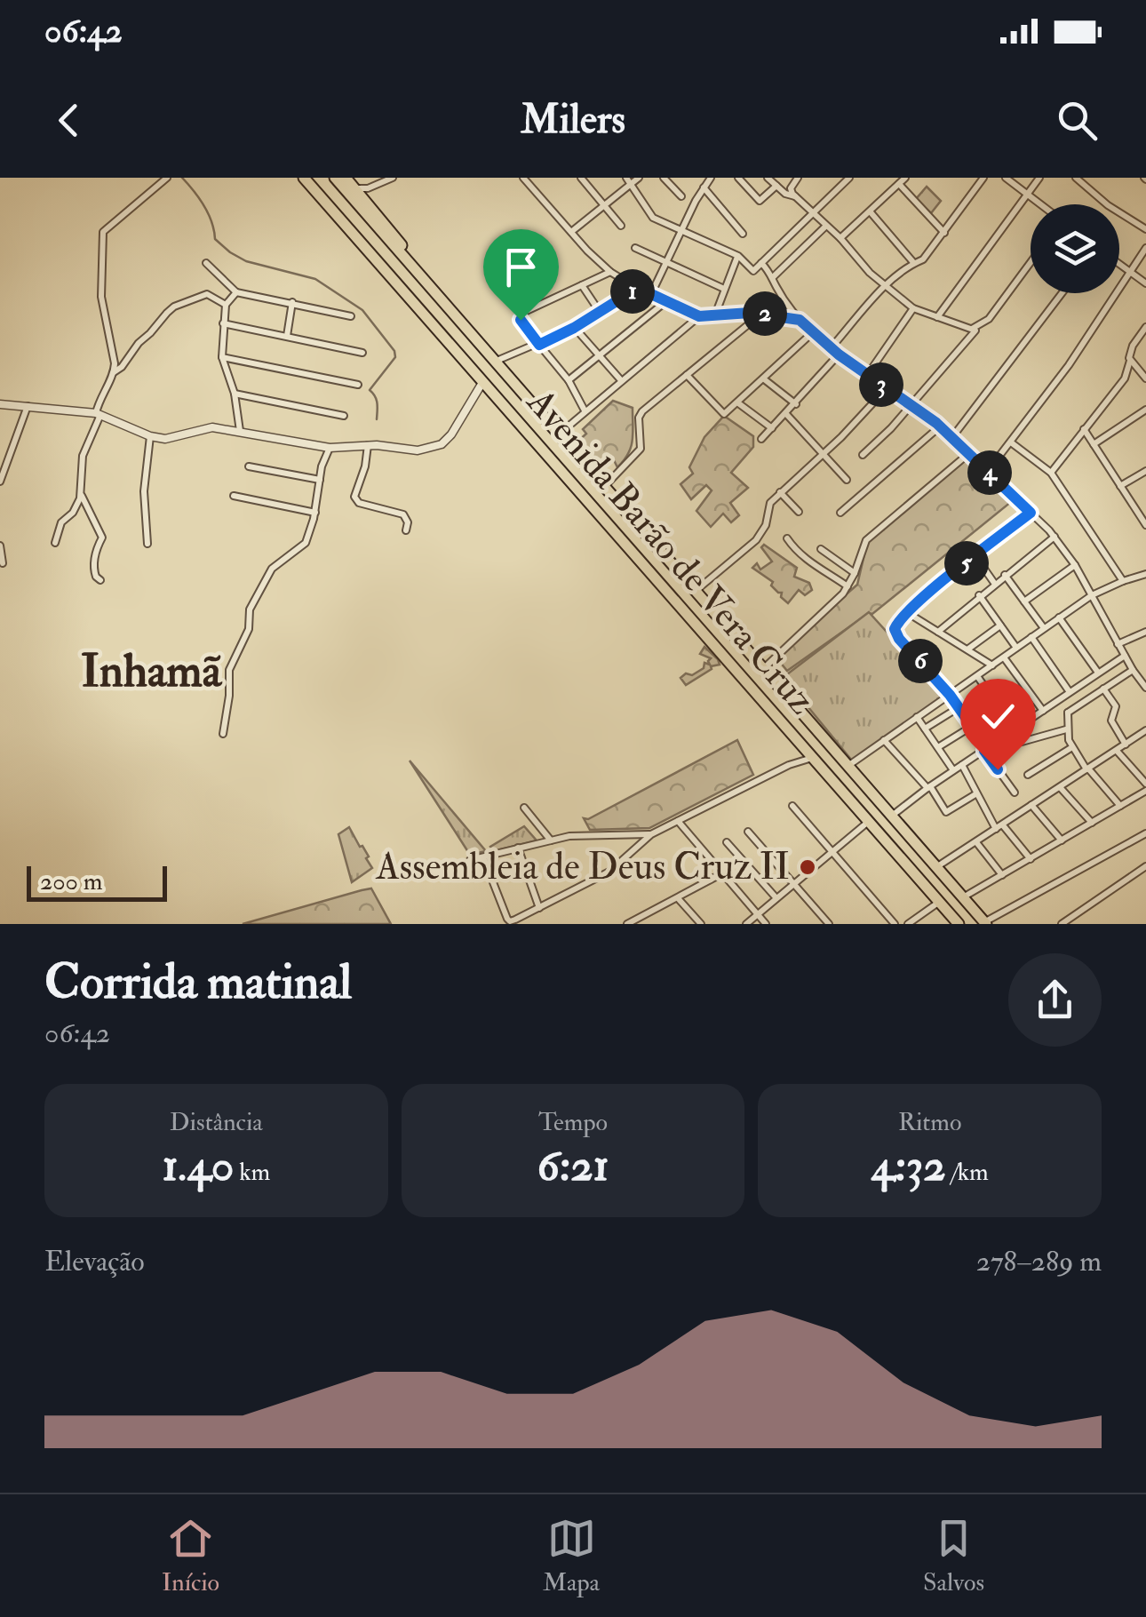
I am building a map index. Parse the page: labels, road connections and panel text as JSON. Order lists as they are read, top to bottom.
{
  "streets": {
    "highway": ["Avenida Barão de Vera Cruz"]
  },
  "districts": ["Inhamã"],
  "places": ["Assembleia de Deus Cruz II"],
  "scale_bar": "200 m",
  "page": {
    "status": "06:42",
    "header": "Milers",
    "pins": [
      "1",
      "2",
      "3",
      "4",
      "5",
      "6"
    ],
    "scale": "200 m",
    "heading": ["Corrida matinal", "06:42"],
    "stats": [
      ["Distância", "1.40 km"],
      ["Tempo", "6:21"],
      ["Ritmo", "4:32 /km"]
    ],
    "chart": ["Elevação", "278–289 m"],
    "tabs": ["Início", "Mapa", "Salvos"]
  }
}
